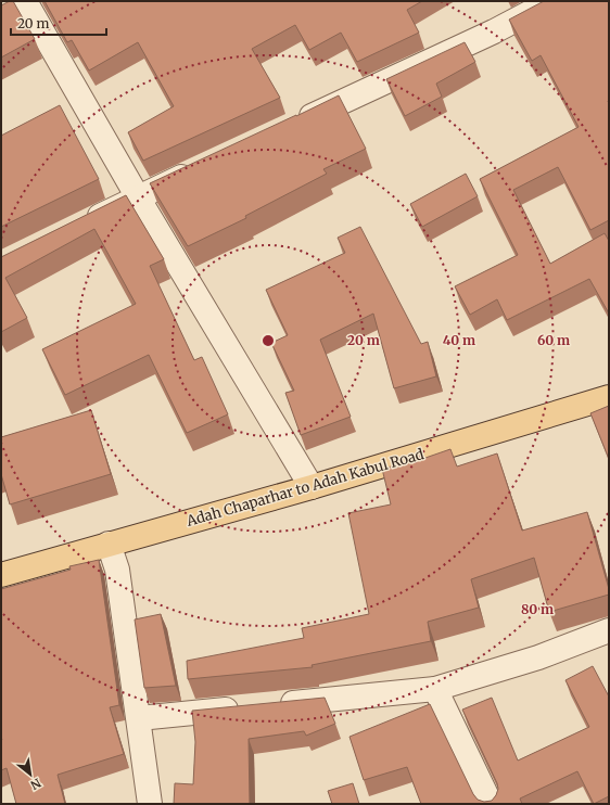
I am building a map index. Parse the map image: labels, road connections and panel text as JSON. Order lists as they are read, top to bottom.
{
  "streets": {
    "main road": ["Adah Chaparhar to Adah Kabul Road"]
  },
  "scale_bar": "20 m",
  "north": "bottom right",
  "rings": [
    "20 m",
    "40 m",
    "60 m",
    "80 m"
  ]
}
